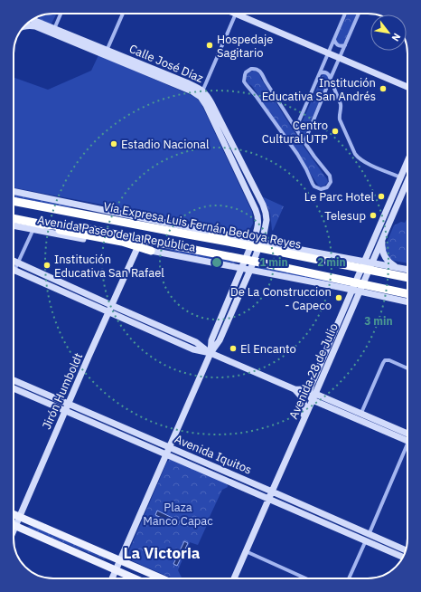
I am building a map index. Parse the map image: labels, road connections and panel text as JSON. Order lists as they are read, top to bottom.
{
  "streets": {
    "highway": ["Vía Expresa Luis Fernán Bedoya Reyes"],
    "main road": [
      "Calle José Díaz",
      "Avenida Paseo de la República",
      "Avenida 28 de Julio",
      "Jirón Humboldt",
      "Avenida Iquitos"
    ]
  },
  "crossings": [
    ["Calle José Díaz", "Avenida Paseo de la República"],
    ["Avenida Paseo de la República", "Avenida 28 de Julio"],
    ["Avenida Paseo de la República", "Jirón Humboldt"],
    ["Avenida 28 de Julio", "Avenida Iquitos"],
    ["Jirón Humboldt", "Avenida Iquitos"]
  ],
  "districts": ["La Victoria"],
  "parks": ["Plaza Manco Capac"],
  "places": [
    "Hospedaje Sagitario",
    "Institución Educativa San Andrés",
    "Centro Cultural UTP",
    "Estadio Nacional",
    "Le Parc Hotel",
    "Telesup",
    "Institución Educativa San Rafael",
    "De La Construccion - Capeco",
    "El Encanto"
  ],
  "north": "bottom right",
  "rings": ["1 min", "2 min", "3 min"]
}
